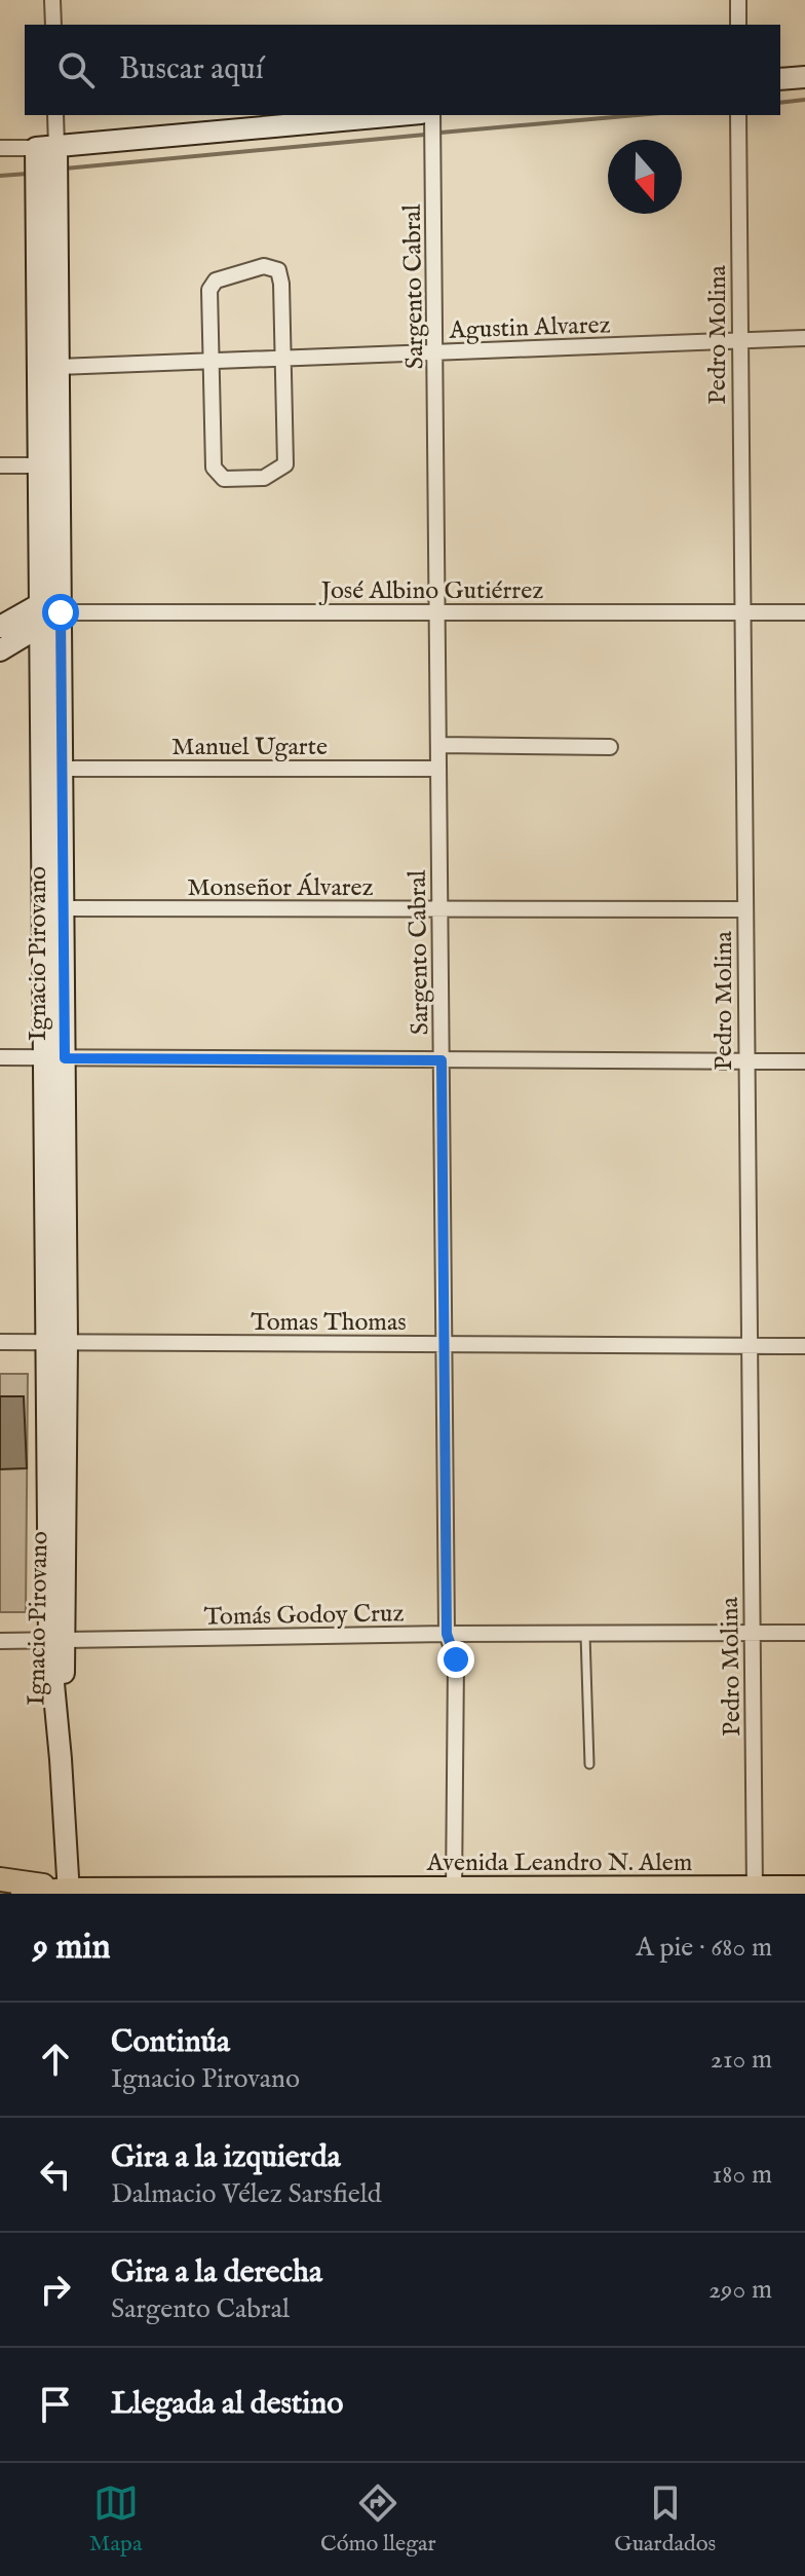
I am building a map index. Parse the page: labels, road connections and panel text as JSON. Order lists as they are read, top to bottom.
{
  "streets": {
    "main road": ["Avenida Leandro N. Alem"],
    "street": [
      "Sargento Cabral",
      "Agustin Alvarez",
      "Pedro Molina",
      "José Albino Gutiérrez",
      "Manuel Ugarte",
      "Monseñor Álvarez",
      "Ignacio Pirovano",
      "Tomas Thomas",
      "Tomás Godoy Cruz"
    ]
  },
  "crossings": [
    ["Sargento Cabral", "Agustin Alvarez"],
    ["Sargento Cabral", "José Albino Gutiérrez"],
    ["Sargento Cabral", "Manuel Ugarte"],
    ["Sargento Cabral", "Monseñor Álvarez"],
    ["Sargento Cabral", "Tomas Thomas"],
    ["Sargento Cabral", "Tomás Godoy Cruz"],
    ["Sargento Cabral", "Avenida Leandro N. Alem"],
    ["Agustin Alvarez", "Pedro Molina"],
    ["Agustin Alvarez", "Ignacio Pirovano"],
    ["Pedro Molina", "José Albino Gutiérrez"],
    ["Pedro Molina", "Monseñor Álvarez"],
    ["Pedro Molina", "Tomas Thomas"],
    ["Pedro Molina", "Tomás Godoy Cruz"],
    ["Pedro Molina", "Avenida Leandro N. Alem"],
    ["José Albino Gutiérrez", "Ignacio Pirovano"],
    ["Manuel Ugarte", "Ignacio Pirovano"],
    ["Monseñor Álvarez", "Ignacio Pirovano"],
    ["Ignacio Pirovano", "Tomas Thomas"],
    ["Ignacio Pirovano", "Tomás Godoy Cruz"],
    ["Ignacio Pirovano", "Avenida Leandro N. Alem"]
  ],
  "north": "bottom",
  "page": {
    "search": "Buscar aquí",
    "heading": ["9 min", "A pie · 680 m"],
    "list": [
      ["Continúa", "Ignacio Pirovano", "210 m"],
      ["Gira a la izquierda", "Dalmacio Vélez Sarsfield", "180 m"],
      ["Gira a la derecha", "Sargento Cabral", "290 m"],
      "Llegada al destino"
    ],
    "nav": ["Mapa", "Cómo llegar", "Guardados"]
  }
}
